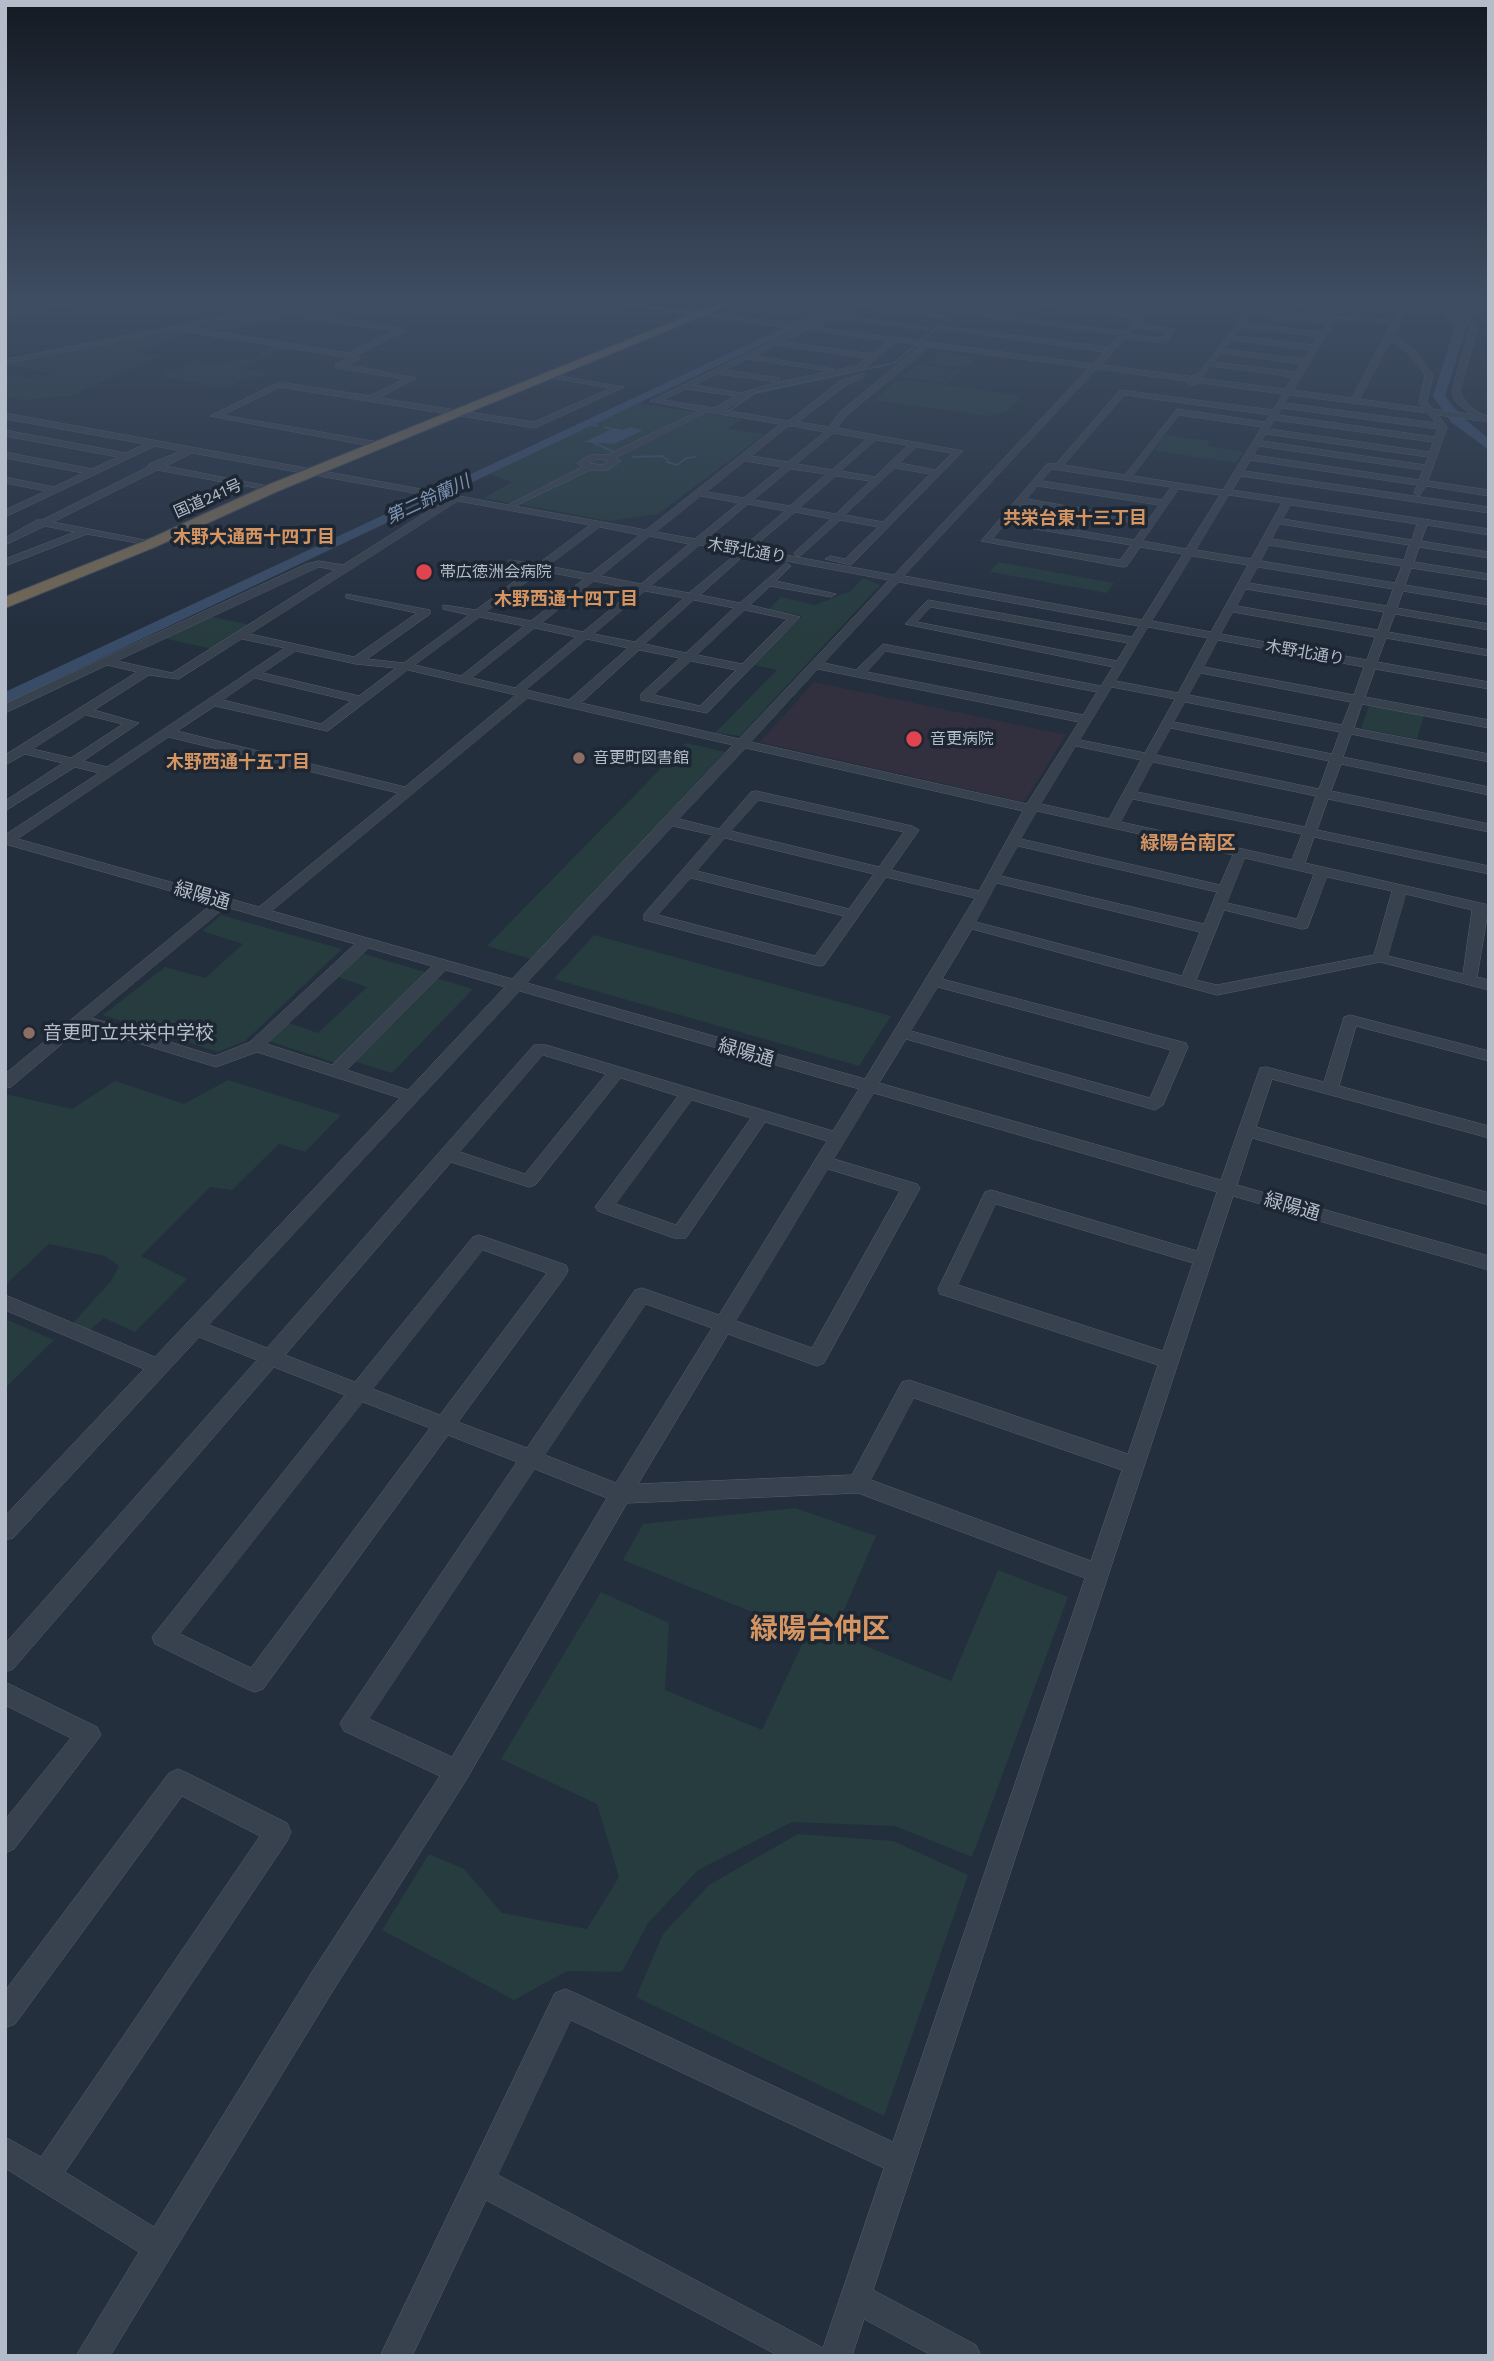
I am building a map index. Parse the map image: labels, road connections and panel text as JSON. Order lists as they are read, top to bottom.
{
  "streets": {
    "highway": ["国道241号"],
    "street": ["木野北通り", "緑陽通"]
  },
  "crossings": [
    ["国道241号", "木野北通り"]
  ],
  "districts": [
    "共栄台東十三丁目",
    "木野大通西十四丁目",
    "木野西通十四丁目",
    "木野西通十五丁目",
    "緑陽台南区",
    "緑陽台仲区"
  ],
  "water": ["第二鈴蘭川"],
  "places": [
    "帯広徳洲会病院",
    "音更病院",
    "音更町図書館",
    "音更町立共栄中学校"
  ]
}
